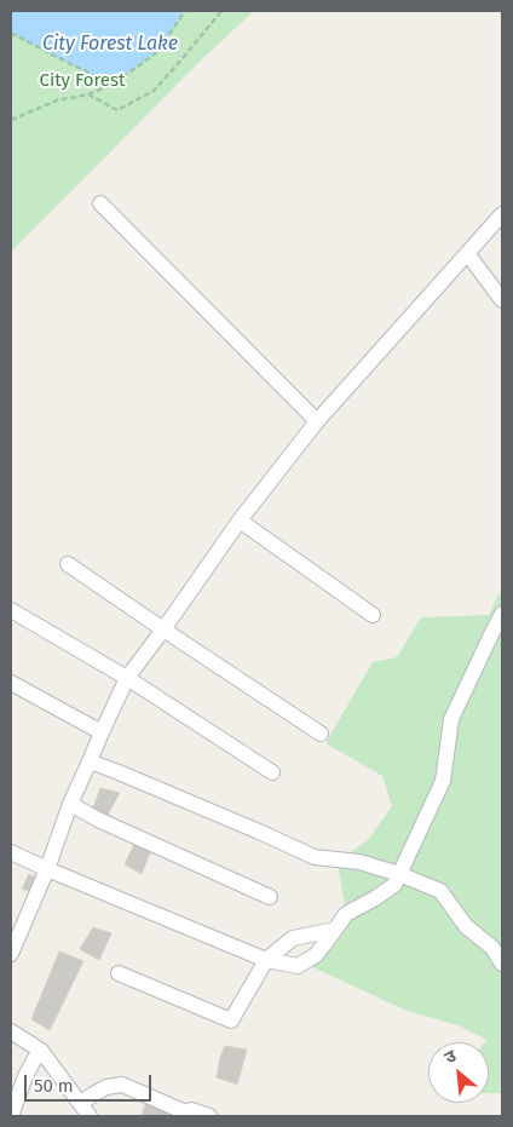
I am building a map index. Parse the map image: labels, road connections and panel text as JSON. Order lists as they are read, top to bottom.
{
  "water": ["City Forest Lake"],
  "parks": ["City Forest"],
  "scale_bar": "50 m",
  "north": "top left"
}
